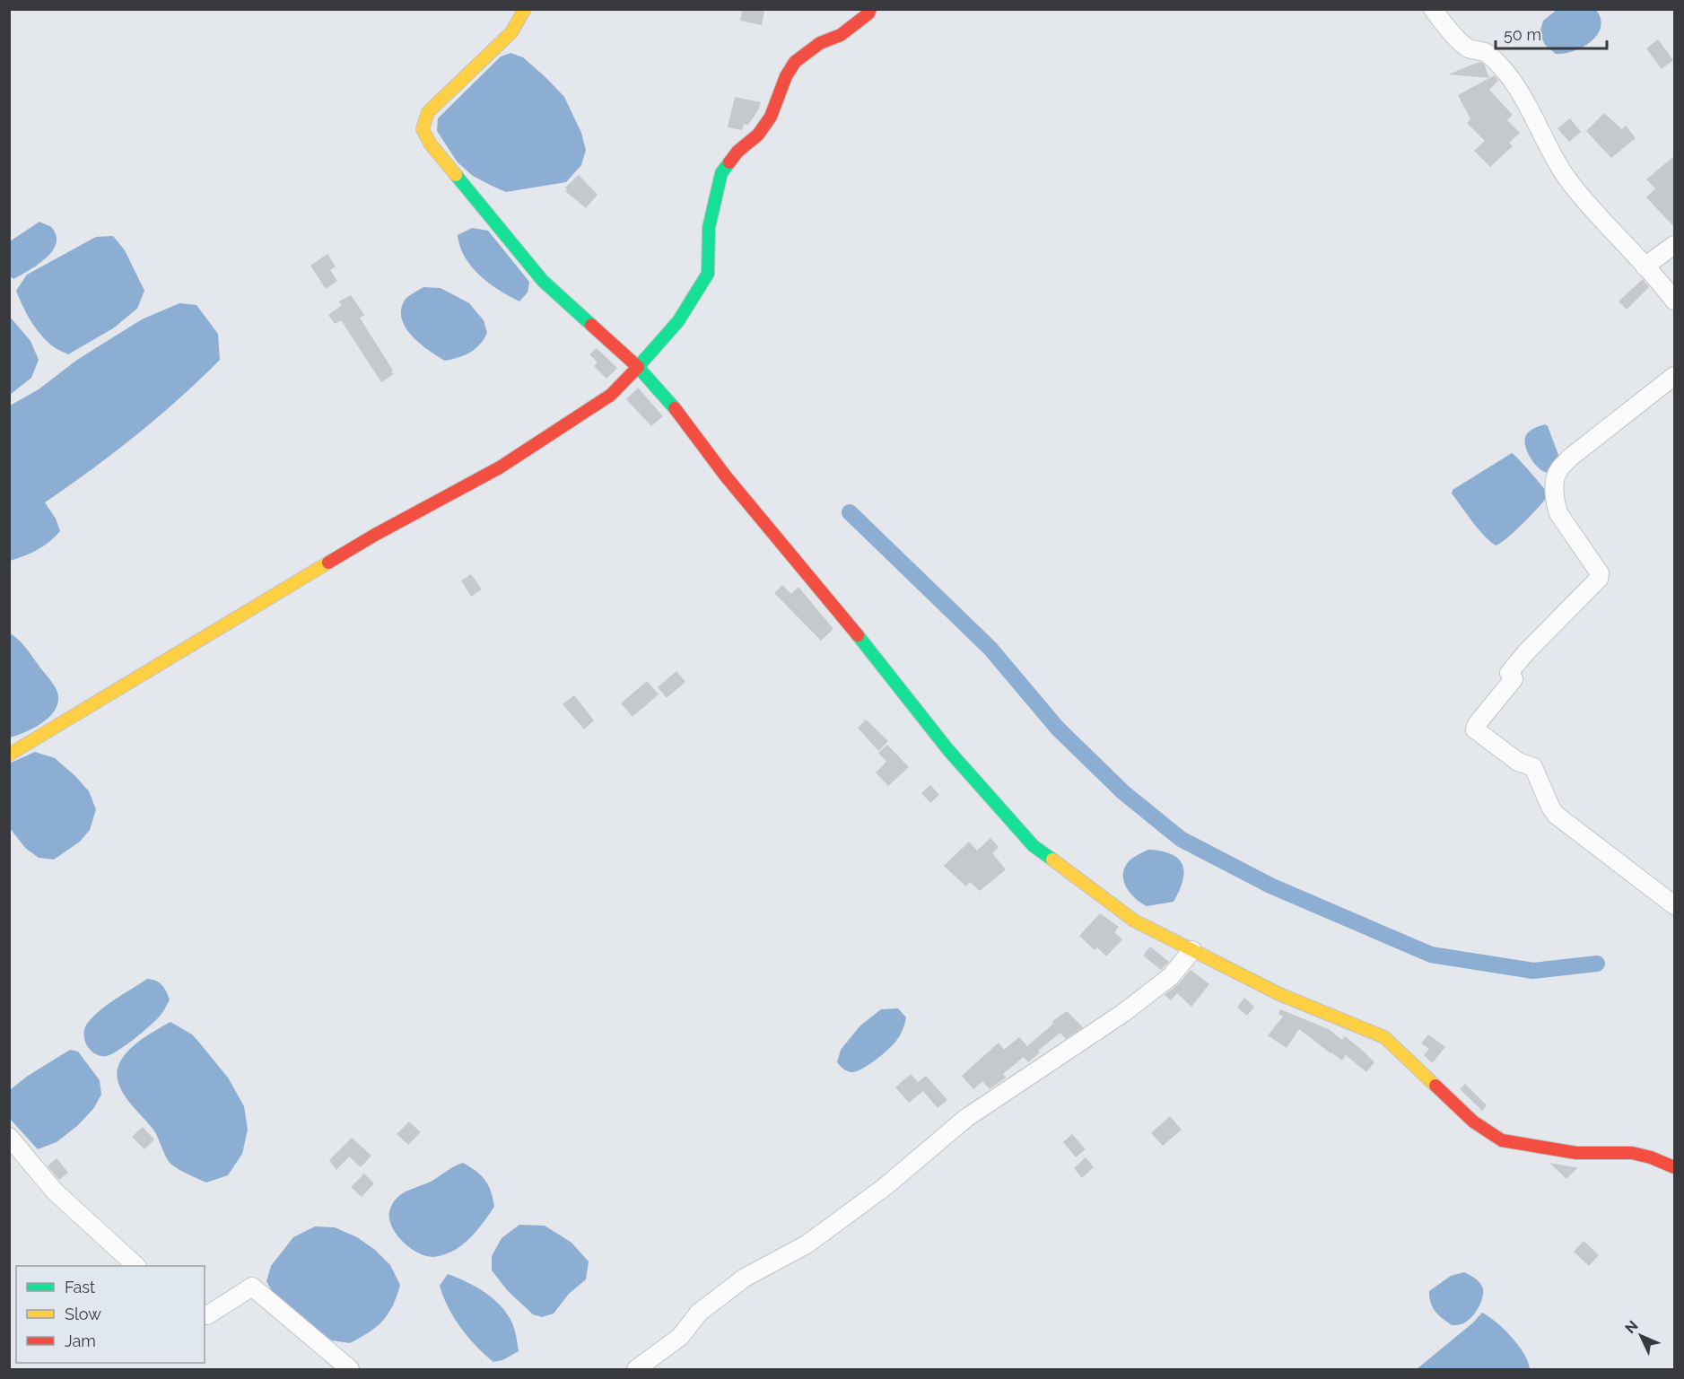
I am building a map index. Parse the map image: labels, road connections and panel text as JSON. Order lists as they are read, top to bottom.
{
  "legend": ["Fast", "Slow", "Jam"],
  "scale_bar": "50 m",
  "north": "top left"
}
